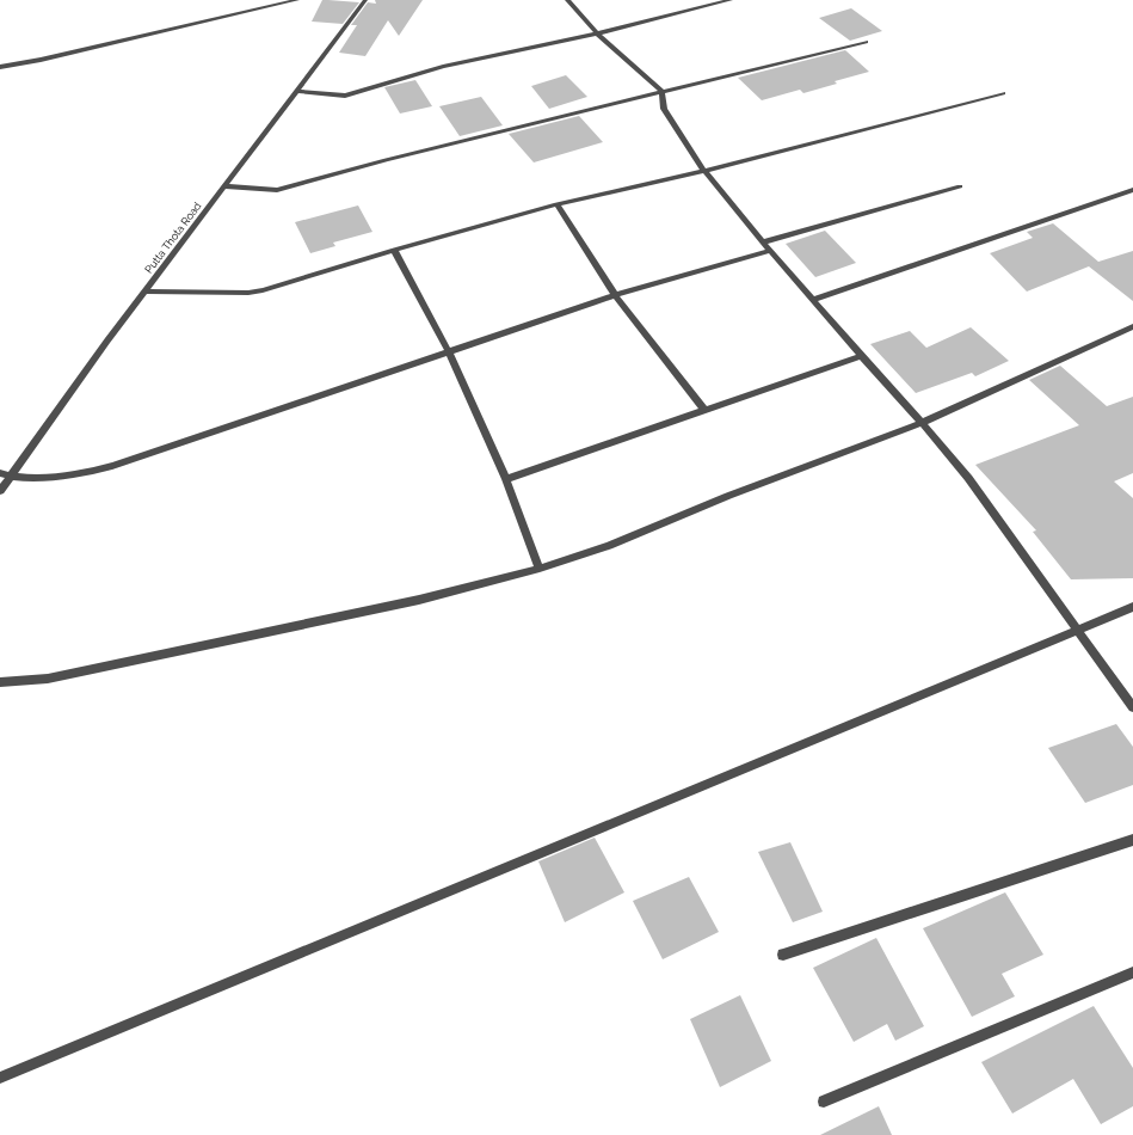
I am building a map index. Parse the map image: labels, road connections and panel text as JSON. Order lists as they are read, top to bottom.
{
  "streets": {
    "street": ["Putta Thota Road"]
  }
}
